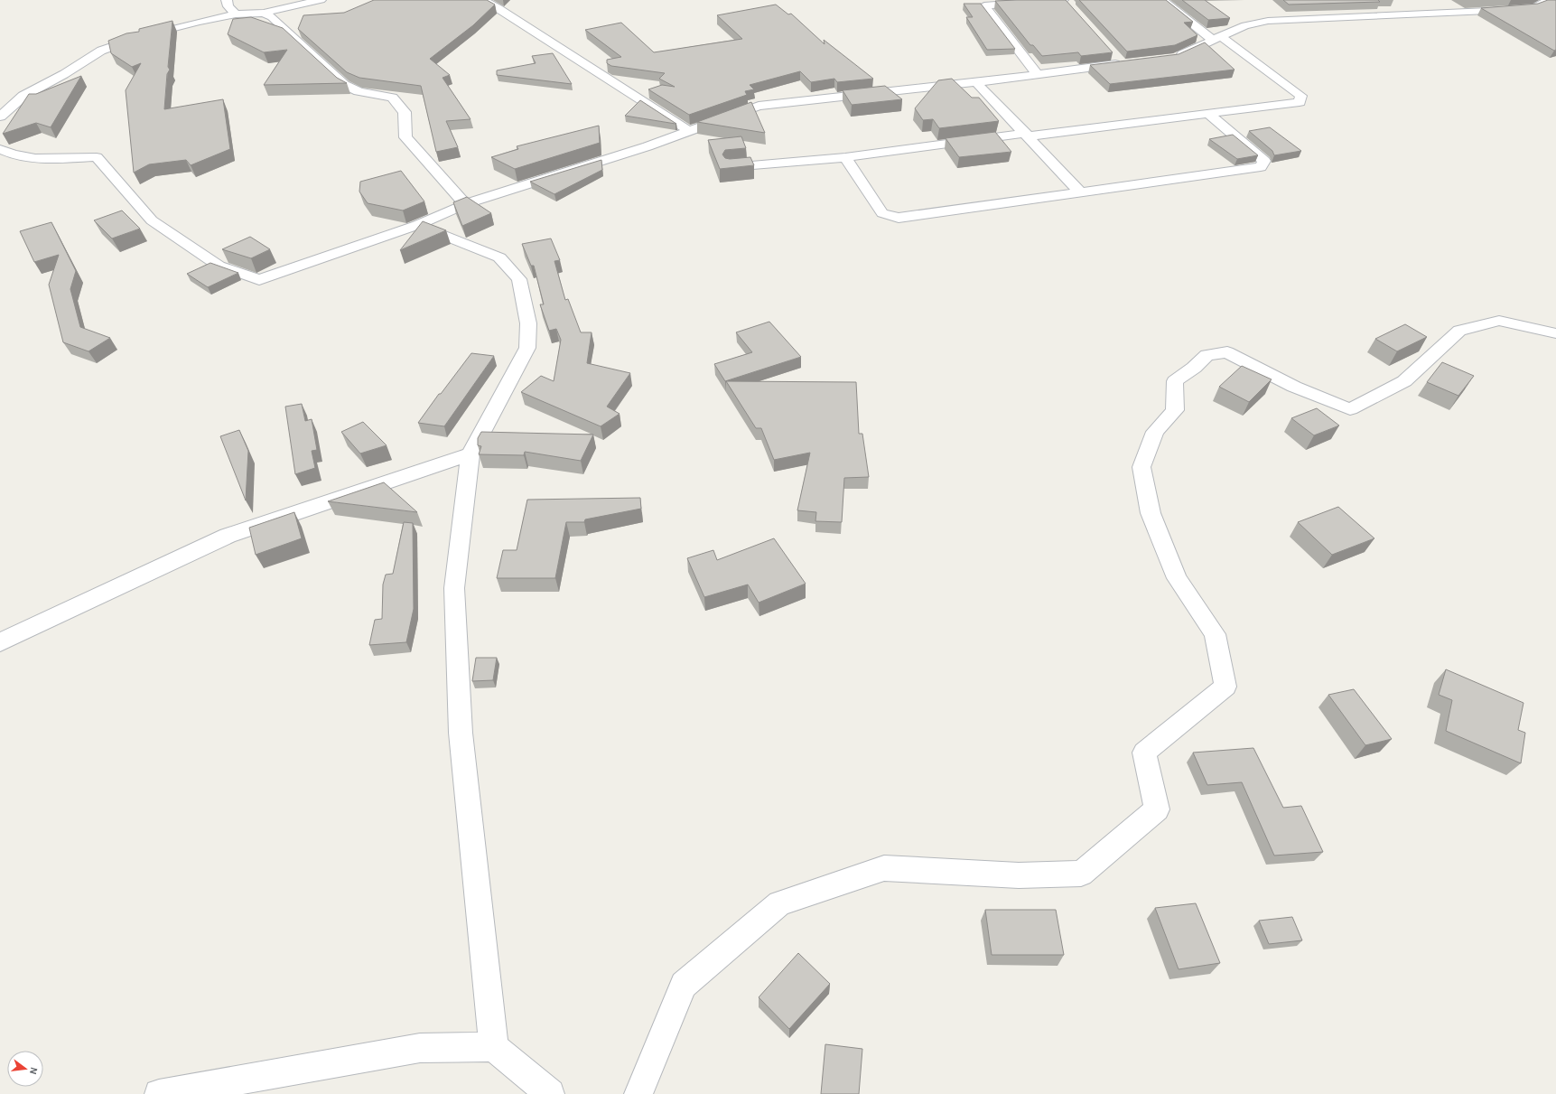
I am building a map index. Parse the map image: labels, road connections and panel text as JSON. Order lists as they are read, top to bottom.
{
  "north": "right"
}
